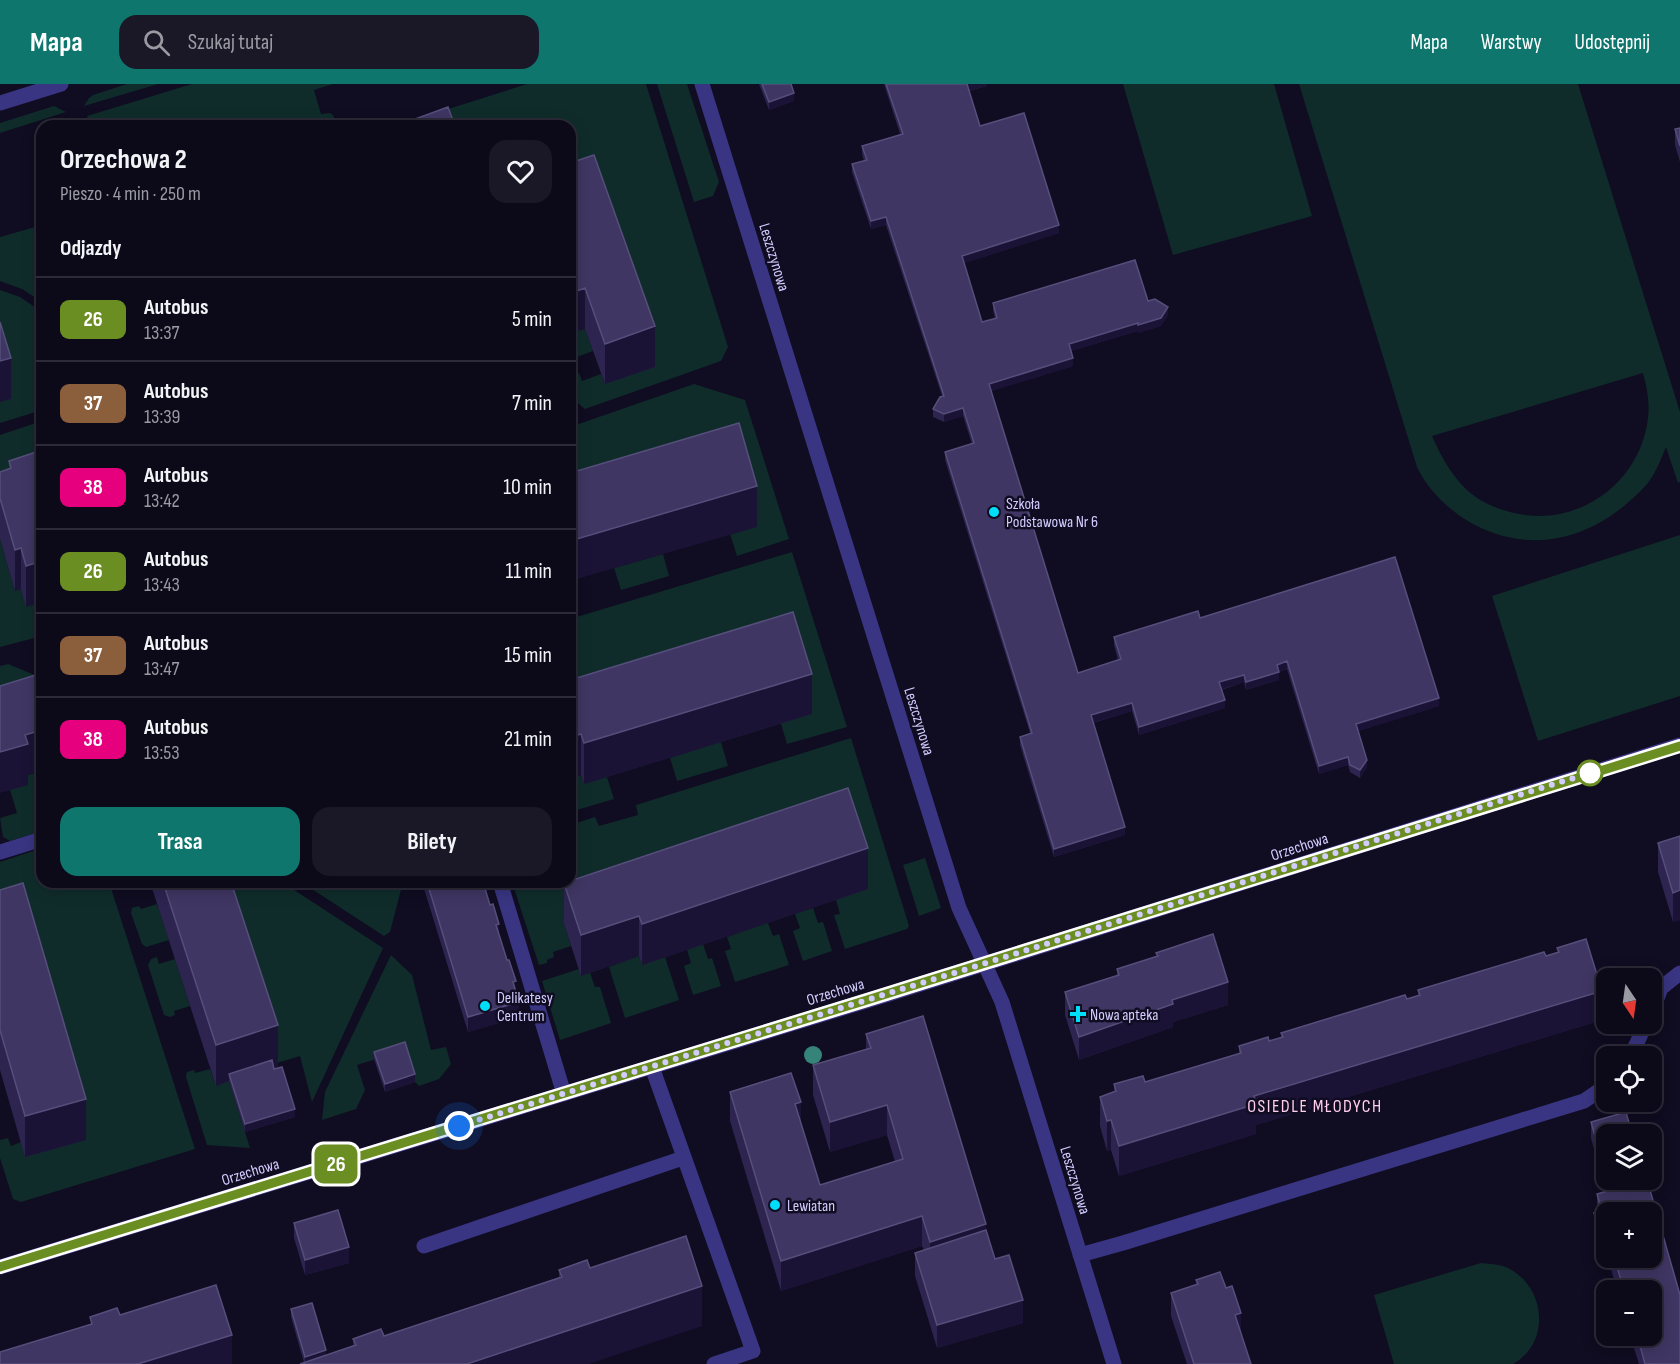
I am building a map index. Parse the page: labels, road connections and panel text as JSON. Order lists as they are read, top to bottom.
{
  "streets": {
    "street": ["Leszczynowa", "Orzechowa"]
  },
  "crossings": [
    ["Leszczynowa", "Orzechowa"]
  ],
  "districts": ["OSIEDLE MŁODYCH"],
  "places": {
    "other": ["Szkoła Podstawowa Nr 6", "Delikatesy Centrum", "Lewiatan"],
    "health": ["Nowa apteka"]
  },
  "lines": ["bus line 26"],
  "north": "bottom",
  "page": {
    "header": "Mapa",
    "search": "Szukaj tutaj",
    "nav": ["Mapa", "Warstwy", "Udostępnij"],
    "on_map": "26",
    "heading": [
      ["Orzechowa 2", "Pieszo · 4 min · 250 m"],
      "Odjazdy"
    ],
    "list": [
      {
        "mark": "26",
        "name": "Autobus",
        "note": "13:37",
        "value": "5 min"
      },
      {
        "mark": "37",
        "name": "Autobus",
        "note": "13:39",
        "value": "7 min"
      },
      {
        "mark": "38",
        "name": "Autobus",
        "note": "13:42",
        "value": "10 min"
      },
      {
        "mark": "26",
        "name": "Autobus",
        "note": "13:43",
        "value": "11 min"
      },
      {
        "mark": "37",
        "name": "Autobus",
        "note": "13:47",
        "value": "15 min"
      },
      {
        "mark": "38",
        "name": "Autobus",
        "note": "13:53",
        "value": "21 min"
      }
    ],
    "buttons": ["Trasa", "Bilety"],
    "map_buttons": ["+", "−"]
  }
}
